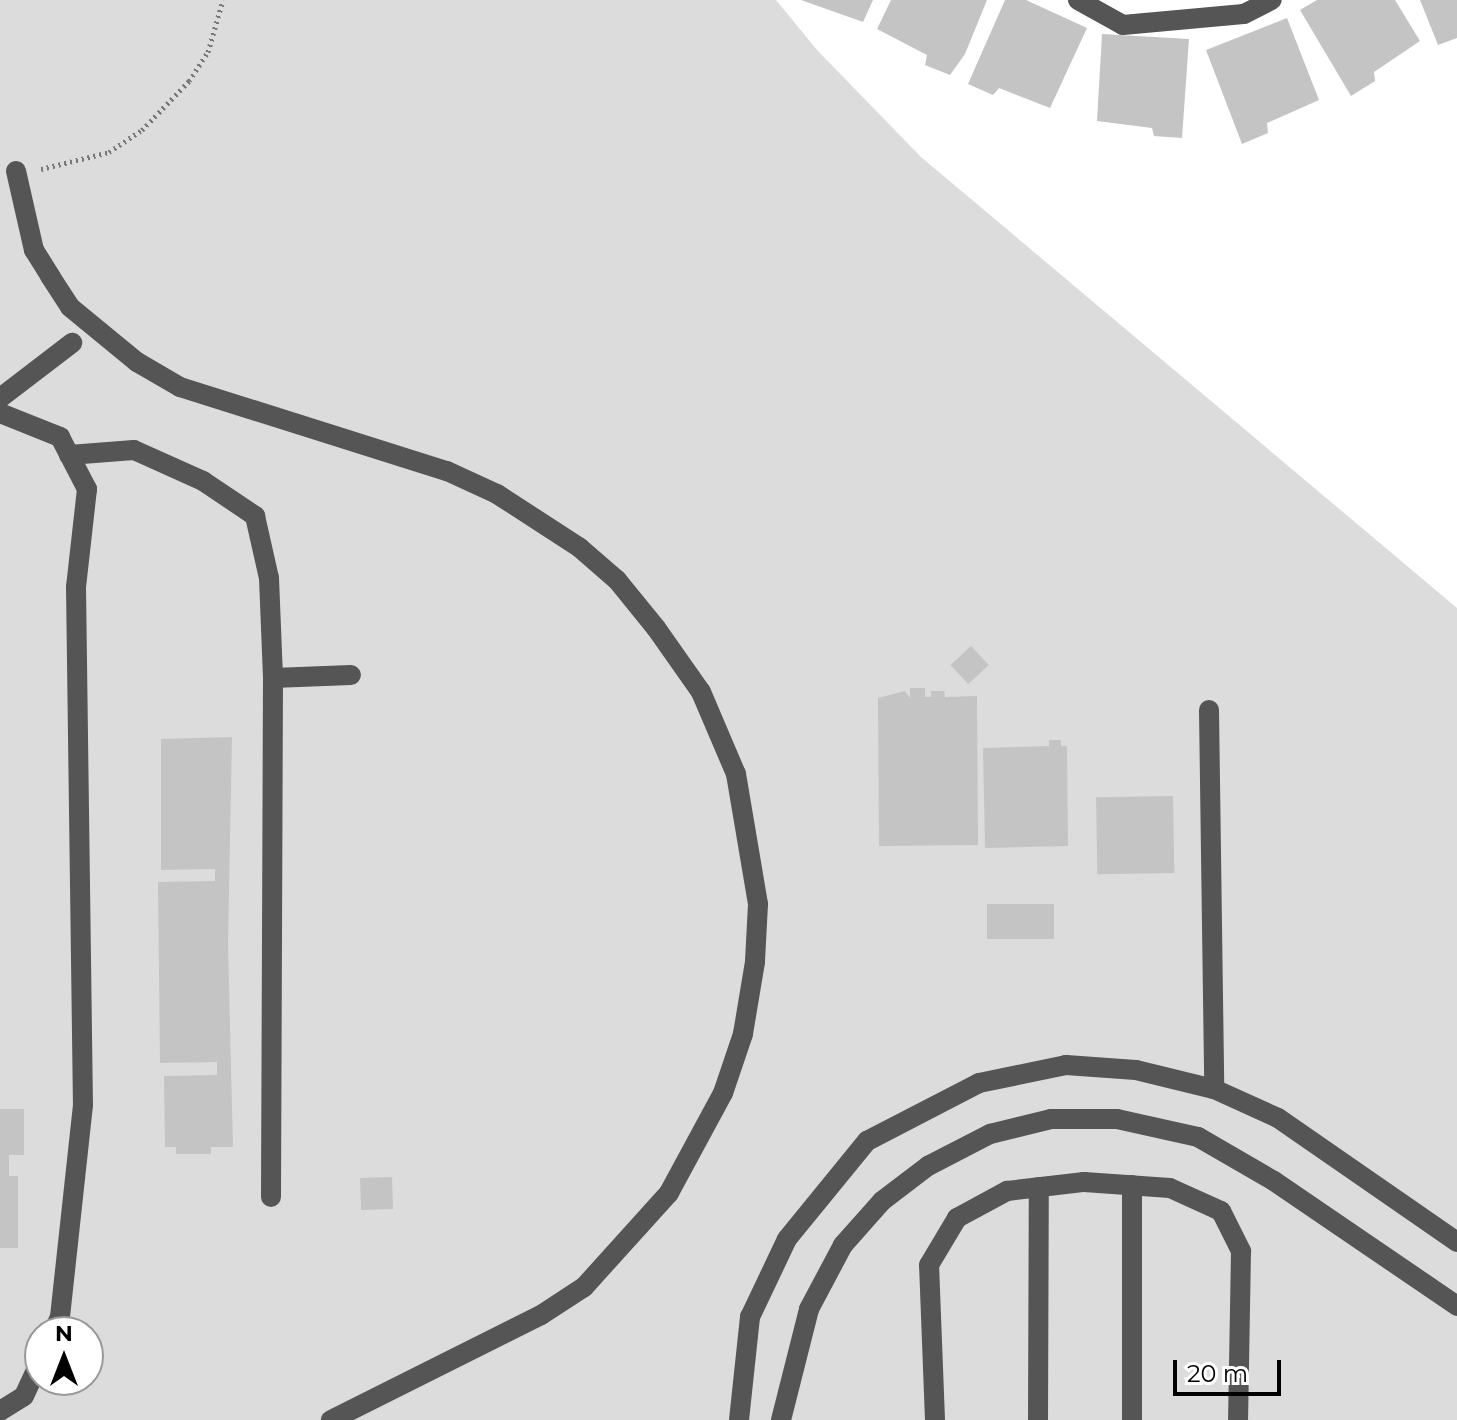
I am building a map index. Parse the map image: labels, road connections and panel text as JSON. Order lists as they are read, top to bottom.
{
  "scale_bar": "20 m",
  "north": "top"
}
